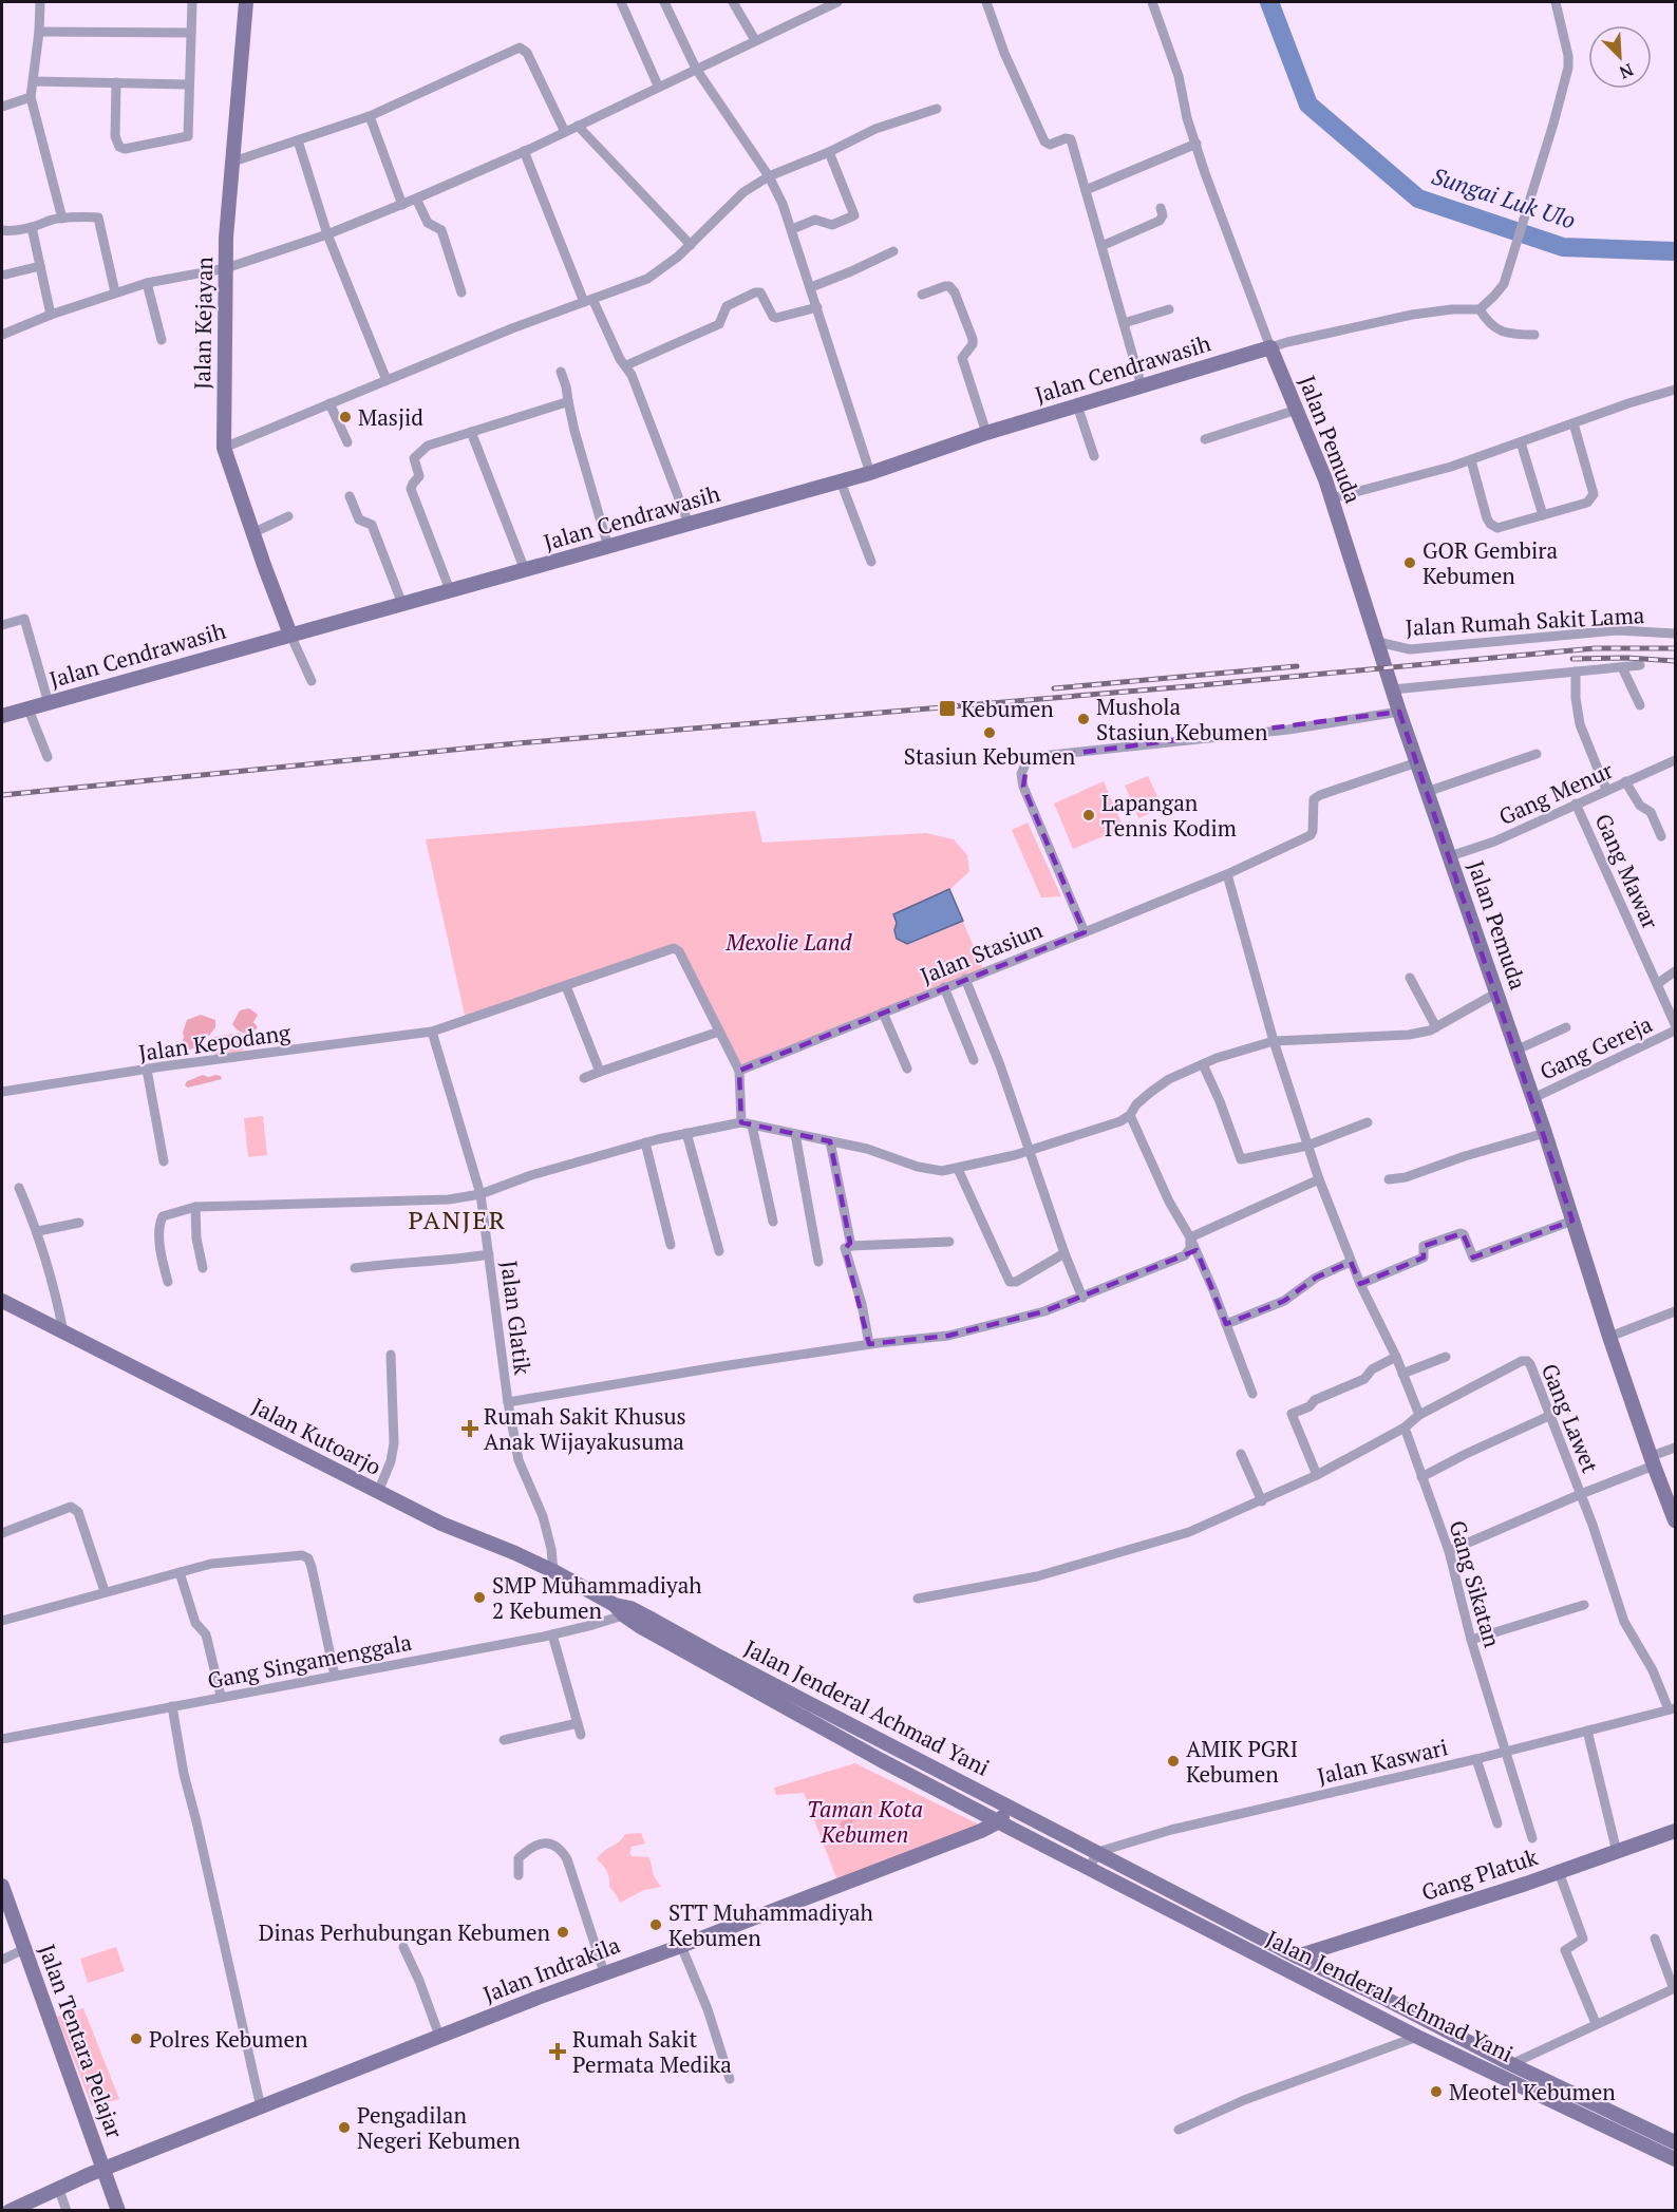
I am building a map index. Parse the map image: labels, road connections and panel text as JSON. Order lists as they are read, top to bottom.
{
  "streets": {
    "main road": [
      "Jalan Kejayan",
      "Jalan Cendrawasih",
      "Jalan Pemuda",
      "Jalan Kutoarjo",
      "Jalan Jenderal Achmad Yani",
      "Gang Platuk",
      "Jalan Indrakila",
      "Jalan Tentara Pelajar"
    ],
    "street": [
      "Jalan Rumah Sakit Lama",
      "Gang Menur",
      "Gang Mawar",
      "Jalan Stasiun",
      "Jalan Kepodang",
      "Gang Gereja",
      "Jalan Glatik",
      "Gang Lawet",
      "Gang Sikatan",
      "Gang Singamenggala",
      "Jalan Kaswari"
    ]
  },
  "crossings": [
    ["Jalan Kejayan", "Jalan Cendrawasih"],
    ["Jalan Cendrawasih", "Jalan Pemuda"],
    ["Jalan Pemuda", "Jalan Rumah Sakit Lama"],
    ["Jalan Pemuda", "Gang Menur"],
    ["Jalan Pemuda", "Jalan Stasiun"],
    ["Jalan Pemuda", "Gang Gereja"],
    ["Gang Menur", "Gang Mawar"],
    ["Jalan Kepodang", "Jalan Glatik"],
    ["Jalan Glatik", "Jalan Kutoarjo"],
    ["Gang Lawet", "Gang Sikatan"],
    ["Gang Lawet", "Jalan Kaswari"],
    ["Jalan Kutoarjo", "Gang Singamenggala"],
    ["Jalan Kutoarjo", "Jalan Jenderal Achmad Yani"],
    ["Gang Sikatan", "Jalan Kaswari"],
    ["Gang Singamenggala", "Jalan Jenderal Achmad Yani"],
    ["Jalan Jenderal Achmad Yani", "Jalan Kaswari"],
    ["Jalan Jenderal Achmad Yani", "Gang Platuk"],
    ["Jalan Jenderal Achmad Yani", "Jalan Indrakila"],
    ["Jalan Indrakila", "Jalan Tentara Pelajar"]
  ],
  "districts": ["PANJER"],
  "water": ["Sungai Luk Ulo"],
  "parks": ["Mexolie Land", "Taman Kota Kebumen"],
  "places": {
    "other": [
      "Masjid",
      "GOR Gembira Kebumen",
      "Mushola Stasiun Kebumen",
      "Stasiun Kebumen",
      "Lapangan Tennis Kodim",
      "SMP Muhammadiyah 2 Kebumen",
      "AMIK PGRI Kebumen",
      "STT Muhammadiyah Kebumen",
      "Dinas Perhubungan Kebumen",
      "Polres Kebumen",
      "Meotel Kebumen",
      "Pengadilan Negeri Kebumen"
    ],
    "transit": ["Kebumen"],
    "health": ["Rumah Sakit Khusus Anak Wijayakusuma", "Rumah Sakit Permata Medika"]
  },
  "north": "bottom right"
}
